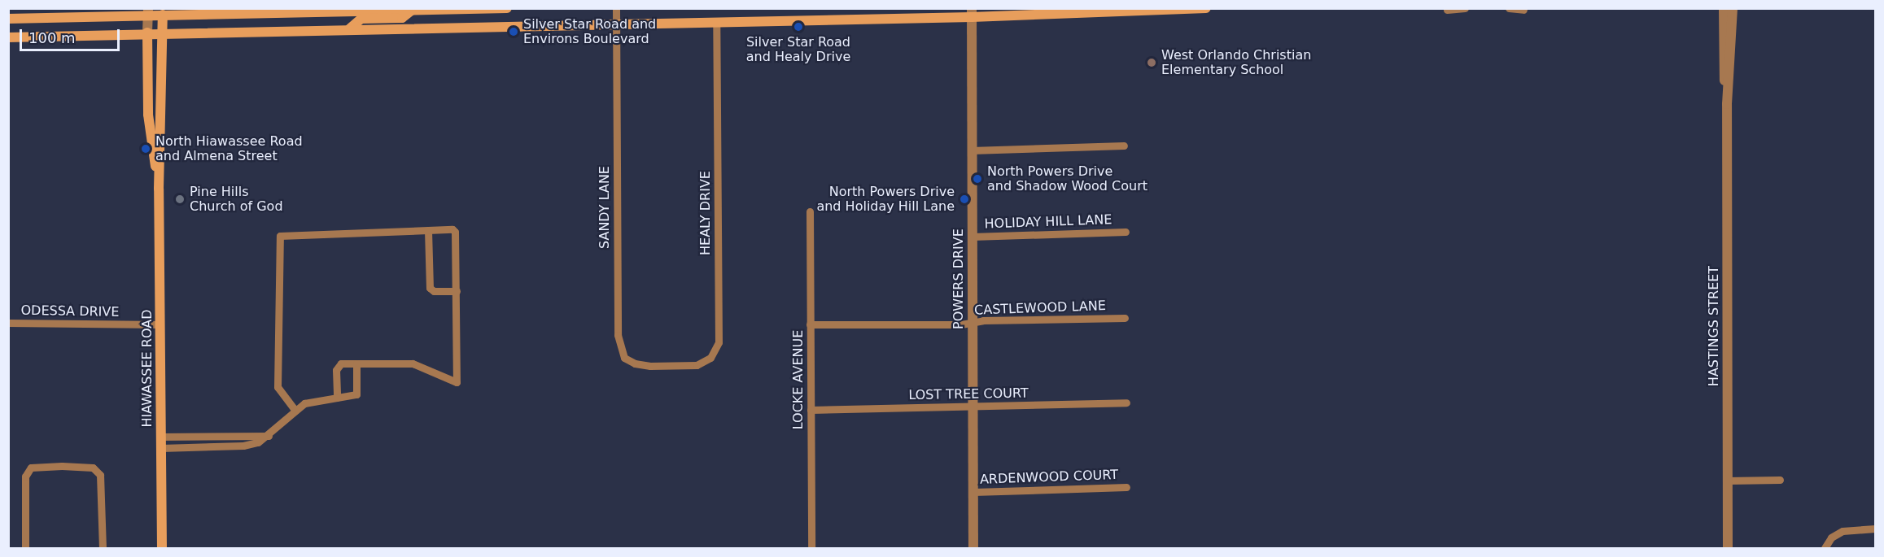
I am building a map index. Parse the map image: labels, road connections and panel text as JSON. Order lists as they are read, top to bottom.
{
  "streets": {
    "main road": ["HIAWASSEE ROAD"],
    "street": [
      "SANDY LANE",
      "HEALY DRIVE",
      "HOLIDAY HILL LANE",
      "POWERS DRIVE",
      "CASTLEWOOD LANE",
      "ODESSA DRIVE",
      "HASTINGS STREET",
      "LOCKE AVENUE",
      "LOST TREE COURT",
      "ARDENWOOD COURT"
    ]
  },
  "crossings": [
    ["SANDY LANE", "HEALY DRIVE"],
    ["HOLIDAY HILL LANE", "POWERS DRIVE"],
    ["POWERS DRIVE", "CASTLEWOOD LANE"],
    ["POWERS DRIVE", "LOST TREE COURT"],
    ["POWERS DRIVE", "ARDENWOOD COURT"],
    ["CASTLEWOOD LANE", "LOCKE AVENUE"],
    ["ODESSA DRIVE", "HIAWASSEE ROAD"],
    ["LOCKE AVENUE", "LOST TREE COURT"]
  ],
  "places": [
    "Silver Star Road and Healy Drive",
    "Silver Star Road and Environs Boulevard",
    "West Orlando Christian Elementary School",
    "North Hiawassee Road and Almena Street",
    "North Powers Drive and Shadow Wood Court",
    "Pine Hills Church of God",
    "North Powers Drive and Holiday Hill Lane"
  ],
  "scale_bar": "100 m"
}
